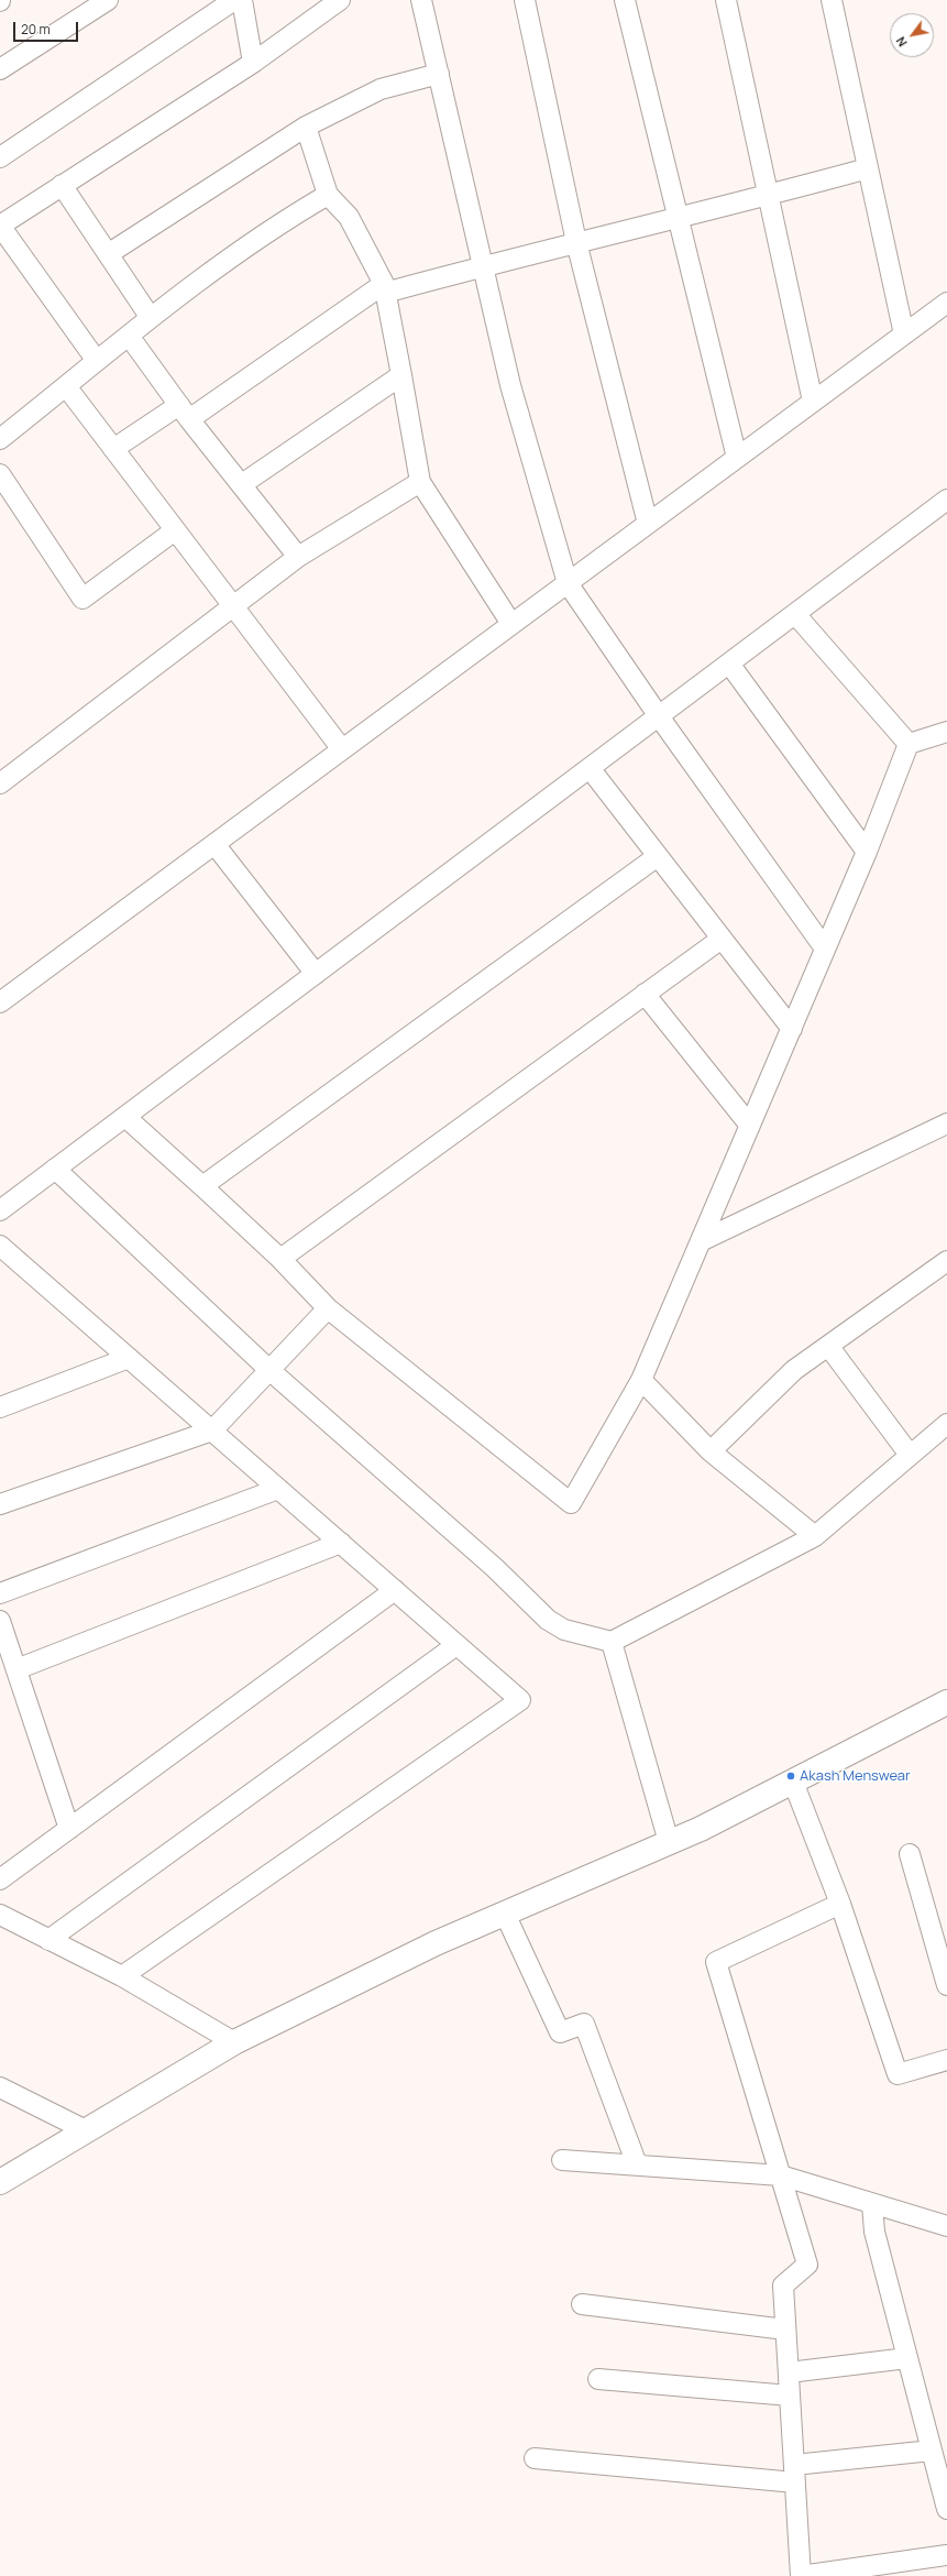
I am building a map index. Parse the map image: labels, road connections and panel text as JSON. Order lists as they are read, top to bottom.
{
  "places": ["Akash Menswear"],
  "scale_bar": "20 m",
  "north": "bottom left"
}
